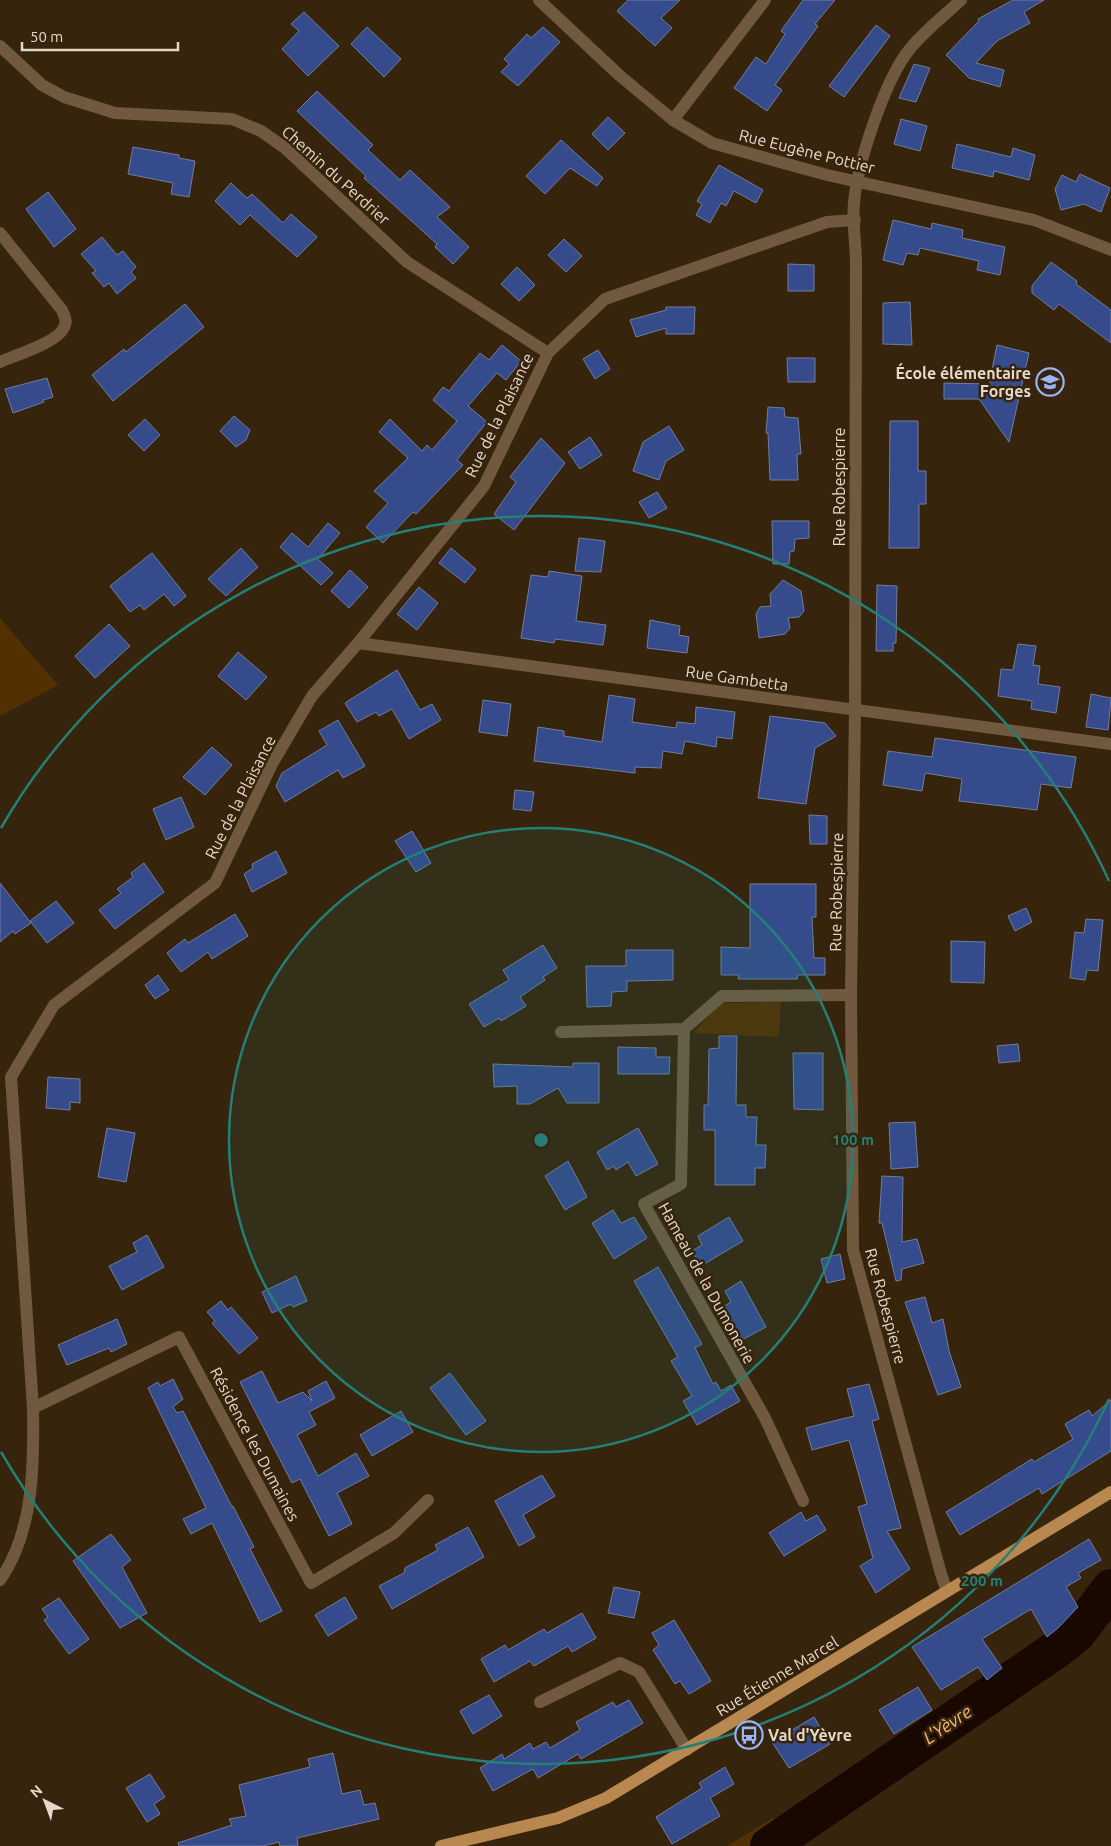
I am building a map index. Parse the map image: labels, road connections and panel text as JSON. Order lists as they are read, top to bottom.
{
  "streets": {
    "main road": ["Rue Étienne Marcel"],
    "street": [
      "Rue Eugène Pottier",
      "Chemin du Perdrier",
      "Rue de la Plaisance",
      "Rue Robespierre",
      "Rue Gambetta",
      "Hameau de la Dumonerie",
      "Résidence les Dumaines"
    ]
  },
  "crossings": [
    ["Rue Eugène Pottier", "Rue Robespierre"],
    ["Chemin du Perdrier", "Rue de la Plaisance"],
    ["Rue de la Plaisance", "Rue Robespierre"],
    ["Rue de la Plaisance", "Rue Gambetta"],
    ["Rue de la Plaisance", "Résidence les Dumaines"],
    ["Rue Robespierre", "Rue Gambetta"],
    ["Rue Robespierre", "Rue Étienne Marcel"]
  ],
  "water": ["L'Yèvre"],
  "places": {
    "school or university": ["École élémentaire Forges"],
    "bus stop": ["Val d'Yèvre"]
  },
  "scale_bar": "50 m",
  "north": "top left",
  "rings": ["100 m", "200 m"]
}
